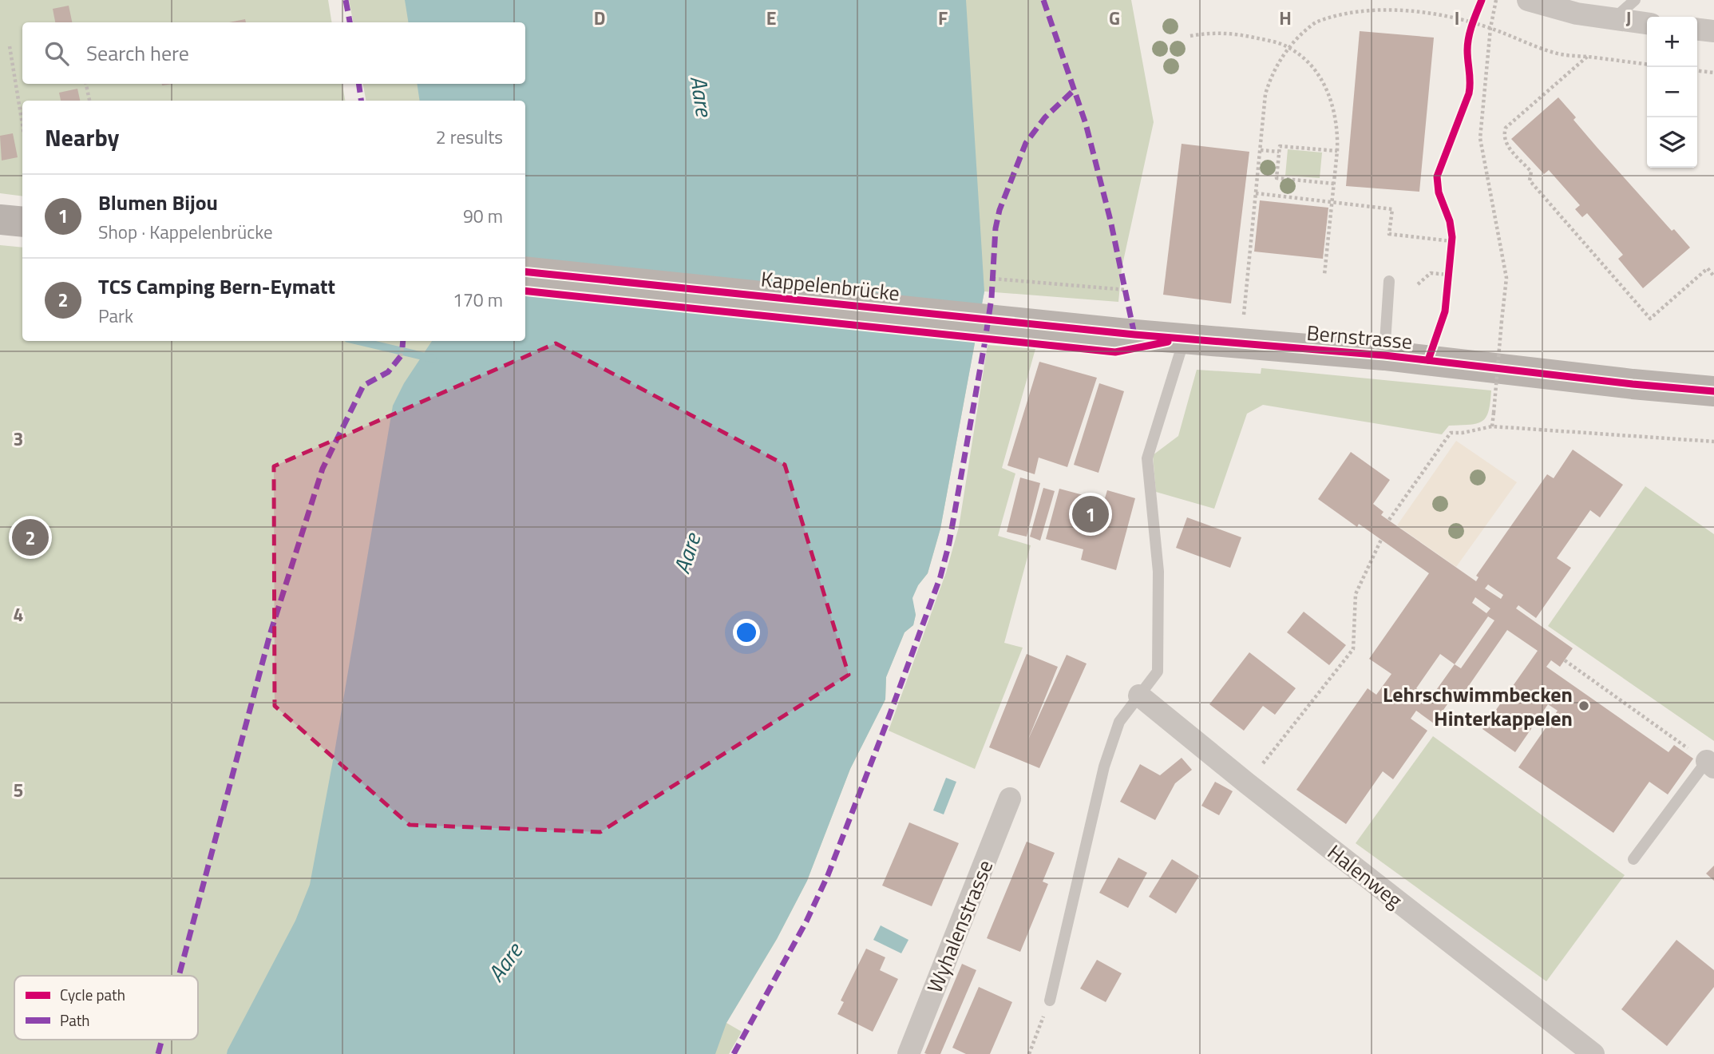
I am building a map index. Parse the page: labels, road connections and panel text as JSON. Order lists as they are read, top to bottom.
{
  "streets": {
    "main road": ["Kappelenbrücke", "Bernstrasse"],
    "street": ["Halenweg", "Wyhalenstrasse"]
  },
  "crossings": [
    ["Kappelenbrücke", "Bernstrasse"]
  ],
  "water": ["Aare"],
  "places": ["Lehrschwimmbecken Hinterkappelen"],
  "legend": ["Cycle path", "Path"],
  "page": {
    "map_buttons": ["+", "−"],
    "search": "Search here",
    "heading": ["Nearby", "2 results"],
    "list": [
      {
        "mark": "1",
        "name": "Blumen Bijou",
        "note": "Shop · Kappelenbrücke",
        "value": "90 m"
      },
      {
        "mark": "2",
        "name": "TCS Camping Bern-Eymatt",
        "note": "Park",
        "value": "170 m"
      }
    ],
    "pins": ["1", "2"]
  },
  "grid": {
    "columns": [
      "D",
      "E",
      "F",
      "G",
      "H",
      "I",
      "J"
    ],
    "rows": ["3", "4", "5"]
  }
}
